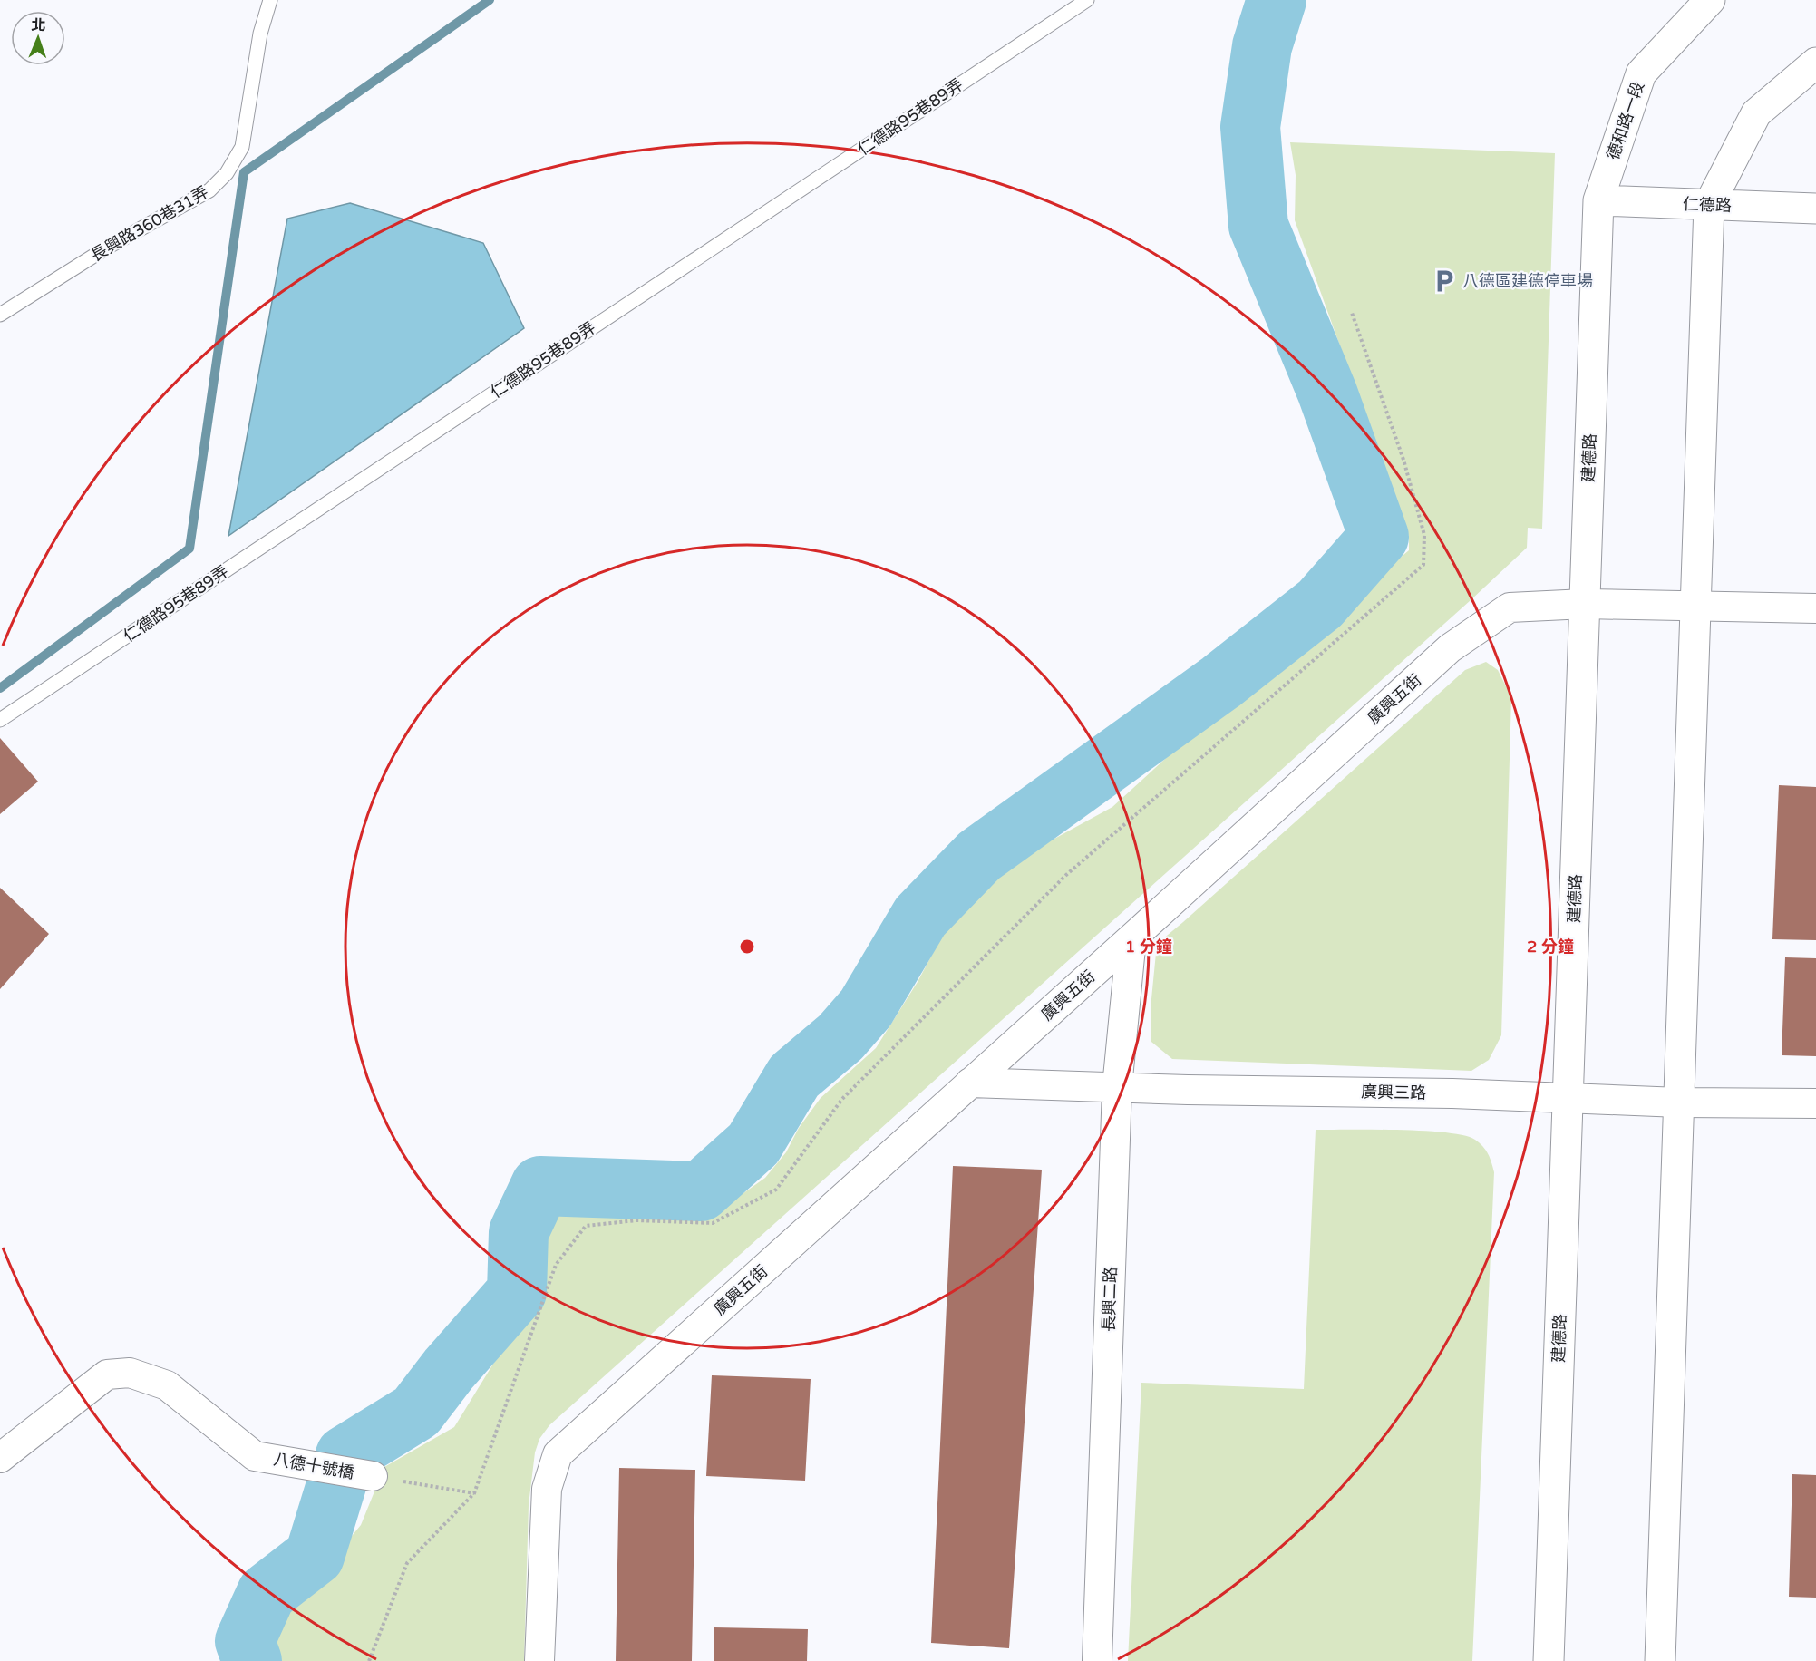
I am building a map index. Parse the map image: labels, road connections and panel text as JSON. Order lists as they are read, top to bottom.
{
  "streets": {
    "street": [
      "德和路一段",
      "仁德路",
      "建德路",
      "廣興五街",
      "廣興三路",
      "長興二路",
      "八德十號橋"
    ],
    "lane": ["仁德路95巷89弄", "長興路360巷31弄"]
  },
  "crossings": [
    ["德和路一段", "仁德路"],
    ["德和路一段", "建德路"],
    ["仁德路", "建德路"],
    ["建德路", "廣興五街"],
    ["建德路", "廣興三路"],
    ["廣興五街", "廣興三路"],
    ["廣興五街", "長興二路"],
    ["廣興三路", "長興二路"]
  ],
  "places": {
    "parking": ["八德區建德停車場"]
  },
  "north": "top",
  "rings": ["1 分鐘", "2 分鐘"]
}
